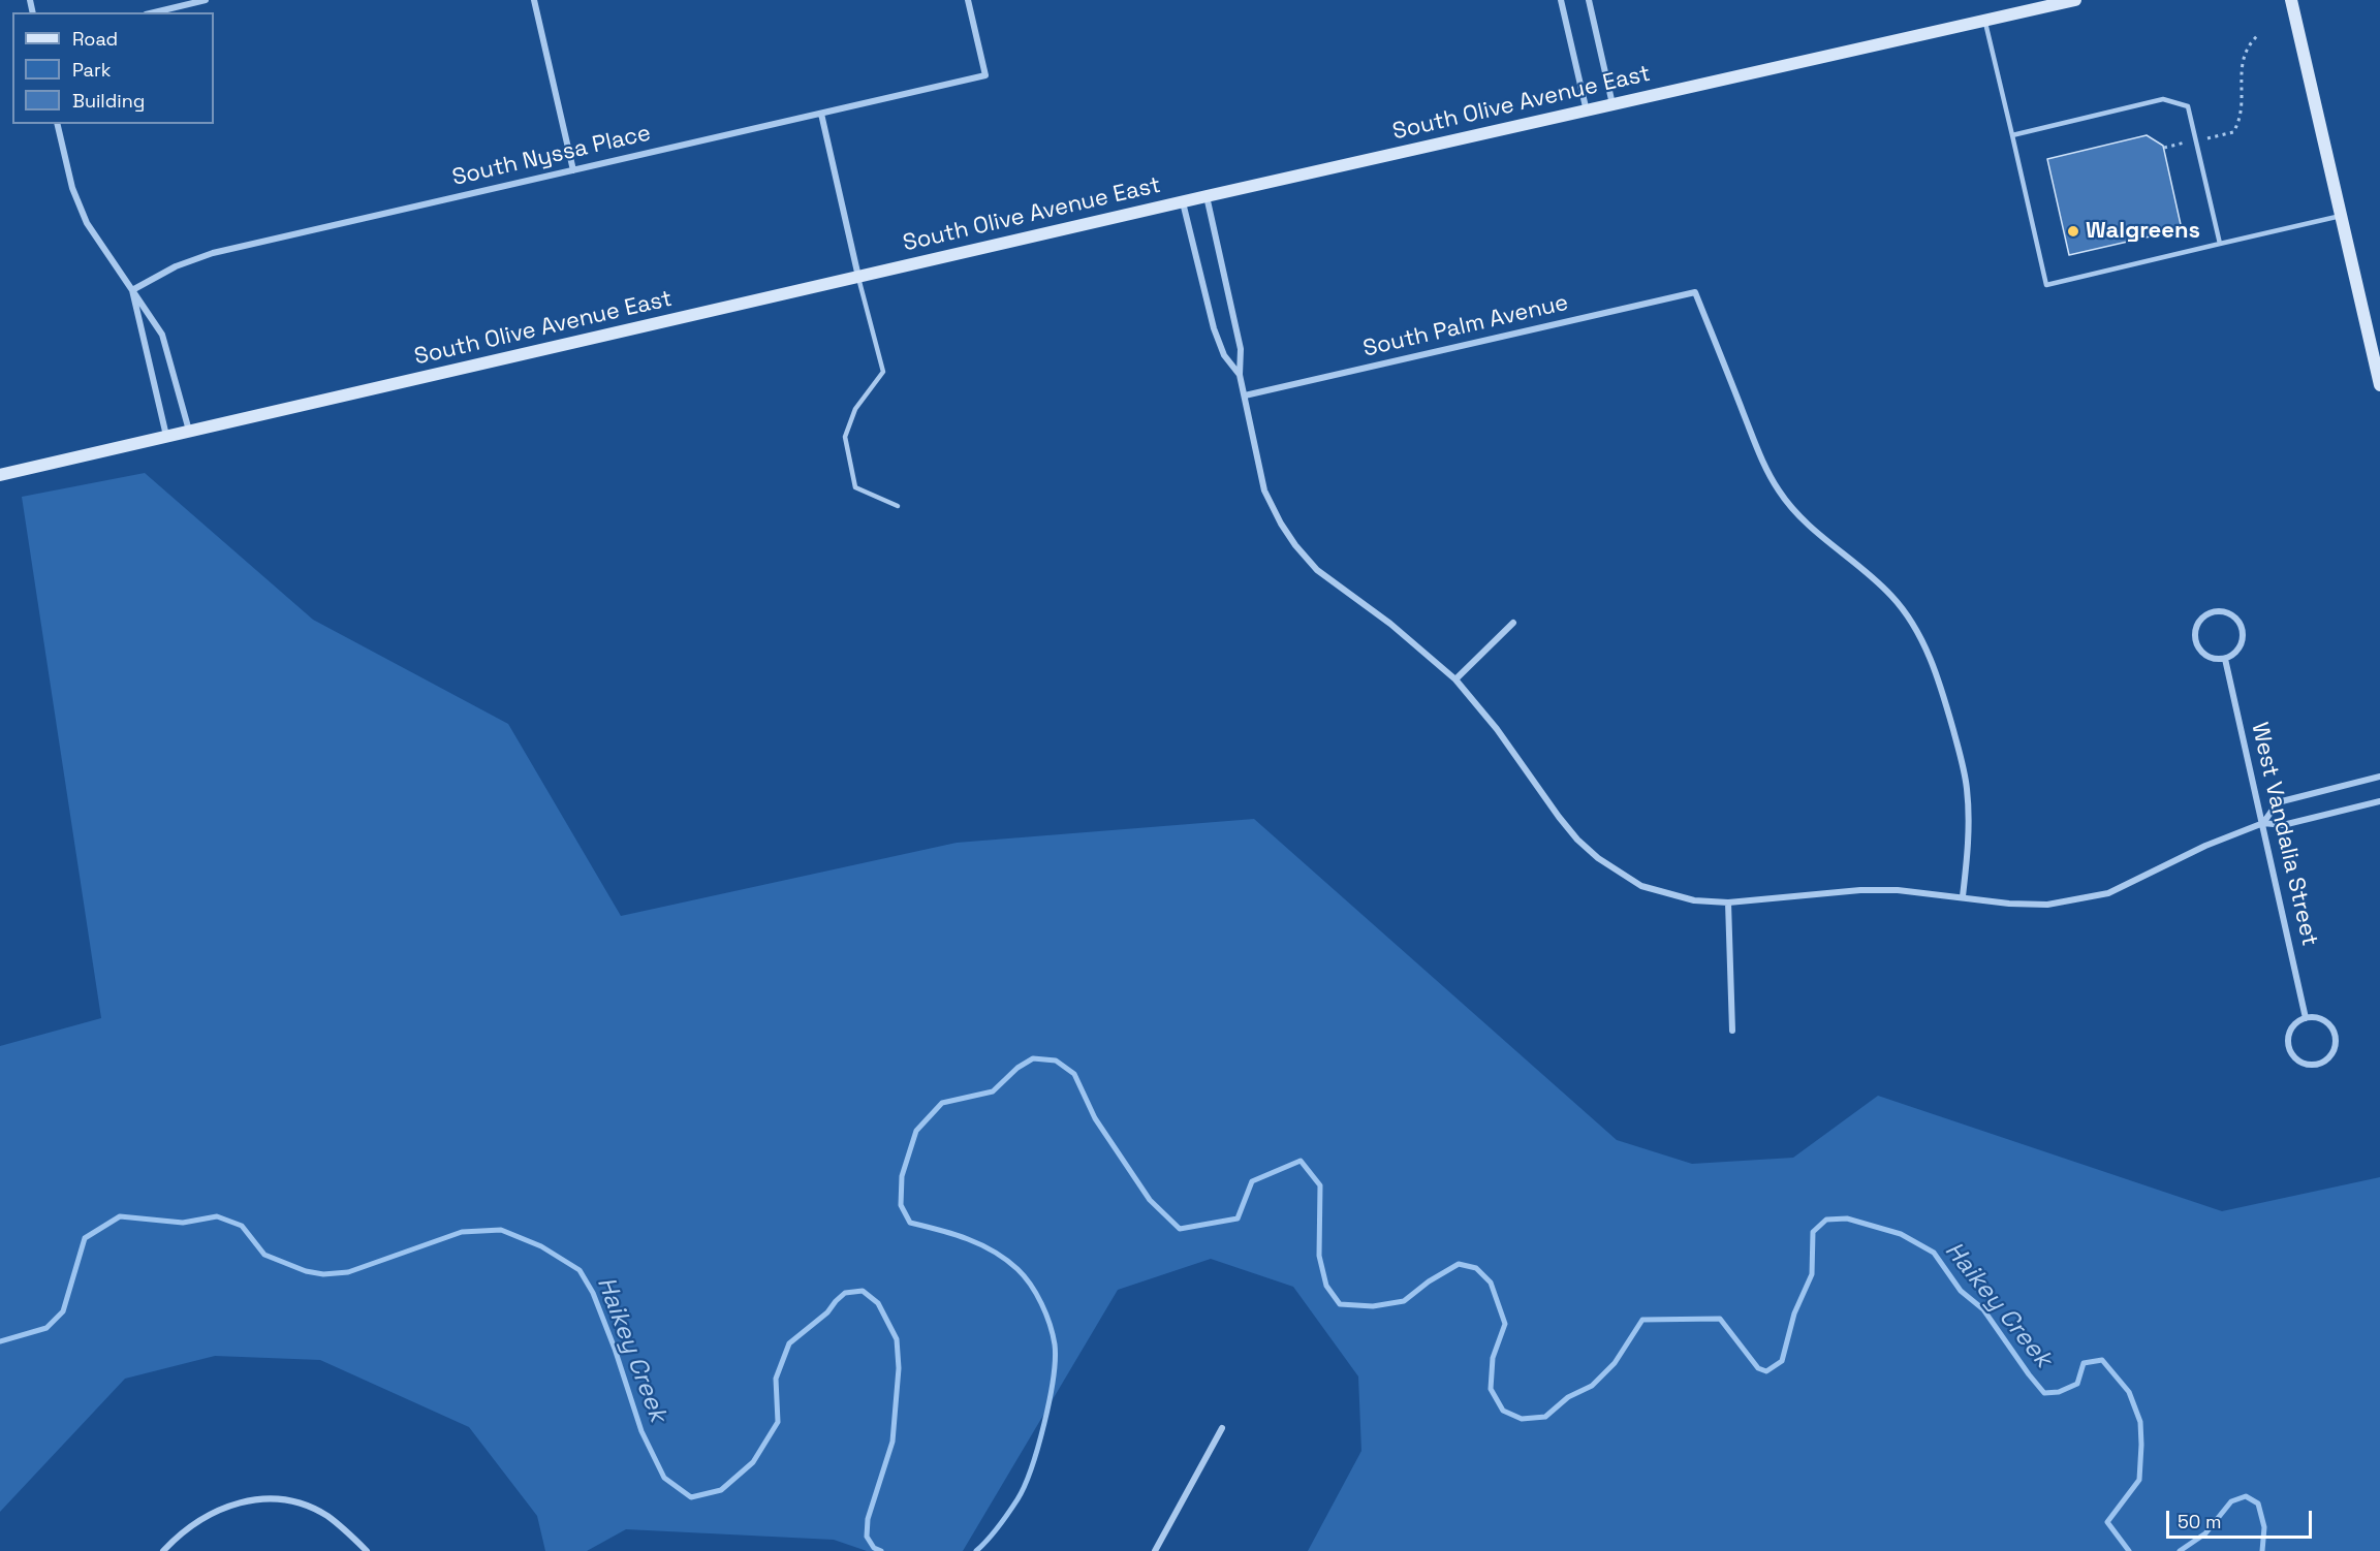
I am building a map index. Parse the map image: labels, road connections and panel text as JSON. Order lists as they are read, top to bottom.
{
  "streets": {
    "street": [
      "South Olive Avenue East",
      "South Nyssa Place",
      "South Palm Avenue",
      "West Vandalia Street"
    ]
  },
  "water": ["Haikey Creek"],
  "places": ["Walgreens"],
  "legend": ["Road", "Park", "Building"],
  "scale_bar": "50 m"
}
